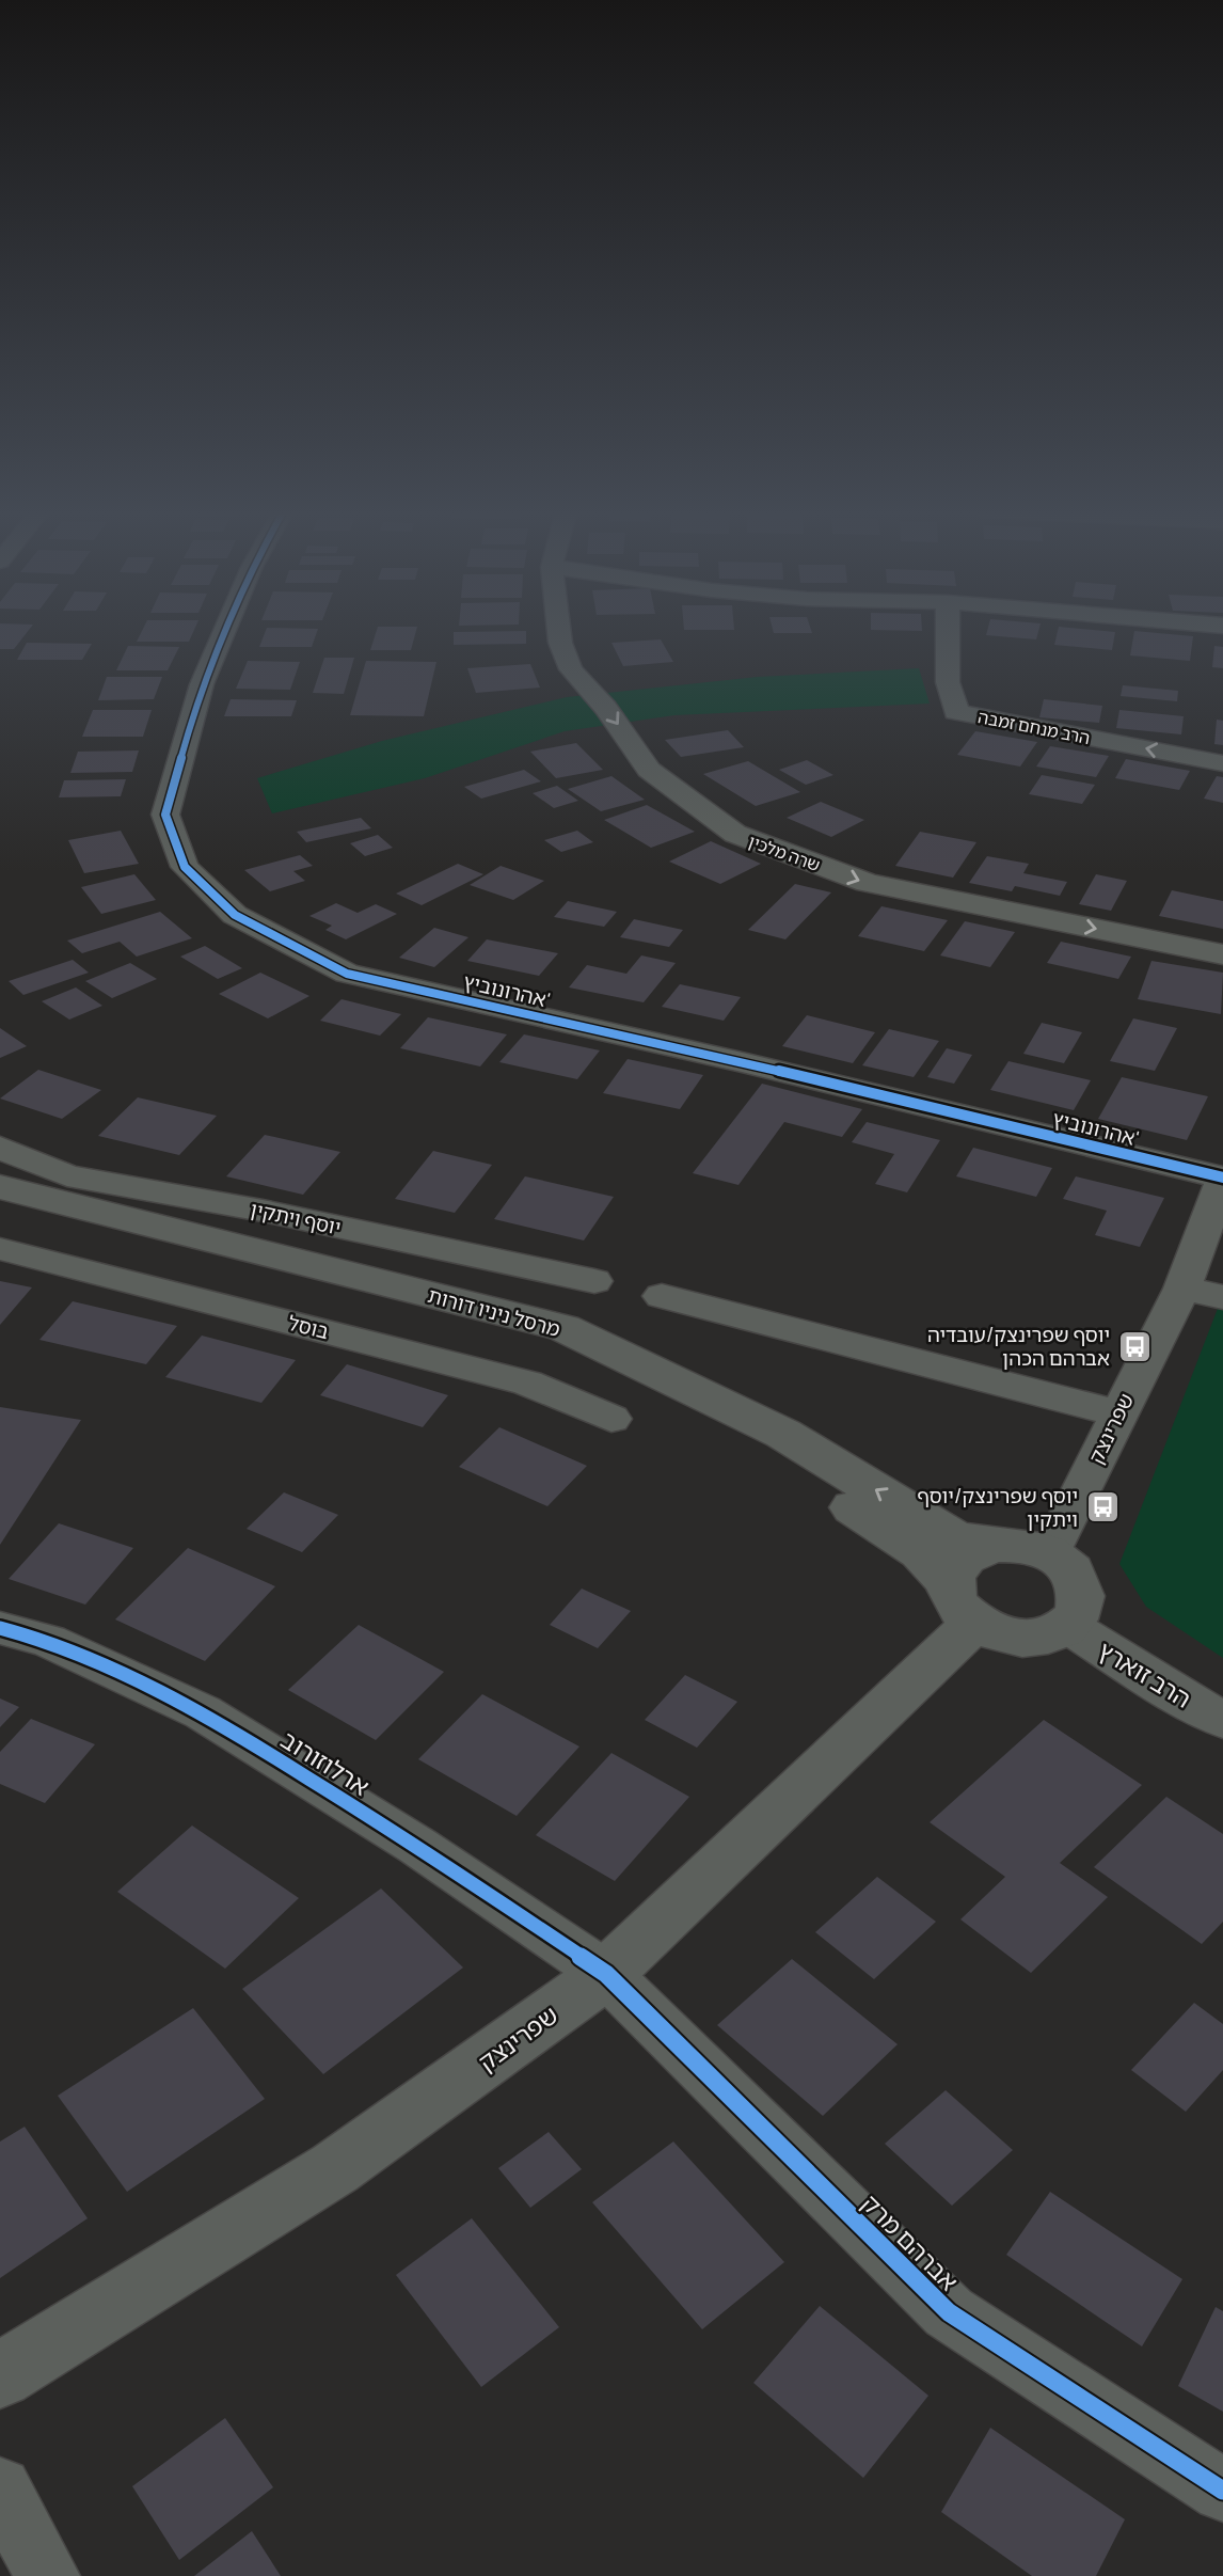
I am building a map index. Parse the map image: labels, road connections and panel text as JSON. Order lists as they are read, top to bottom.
{
  "streets": {
    "street": [
      "הרב מנחם זמבה",
      "שרה מלכין",
      "אהרונוביץ'",
      "יוסף ויתקין",
      "מרסל ניניו דורות",
      "בוסל",
      "שפרינצק",
      "הרב זוארץ",
      "ארלוזורוב",
      "אברהם מרק"
    ]
  },
  "crossings": [
    ["אהרונוביץ'", "שפרינצק"],
    ["מרסל ניניו דורות", "שפרינצק"],
    ["מרסל ניניו דורות", "הרב זוארץ"],
    ["שפרינצק", "הרב זוארץ"],
    ["שפרינצק", "ארלוזורוב"],
    ["שפרינצק", "אברהם מרק"],
    ["ארלוזורוב", "אברהם מרק"]
  ],
  "one_way": ["הרב מנחם זמבה", "שרה מלכין"],
  "places": {
    "bus stop": ["יוסף שפרינצק/עובדיה אברהם הכהן", "יוסף שפרינצק/יוסף ויתקין"]
  }
}
